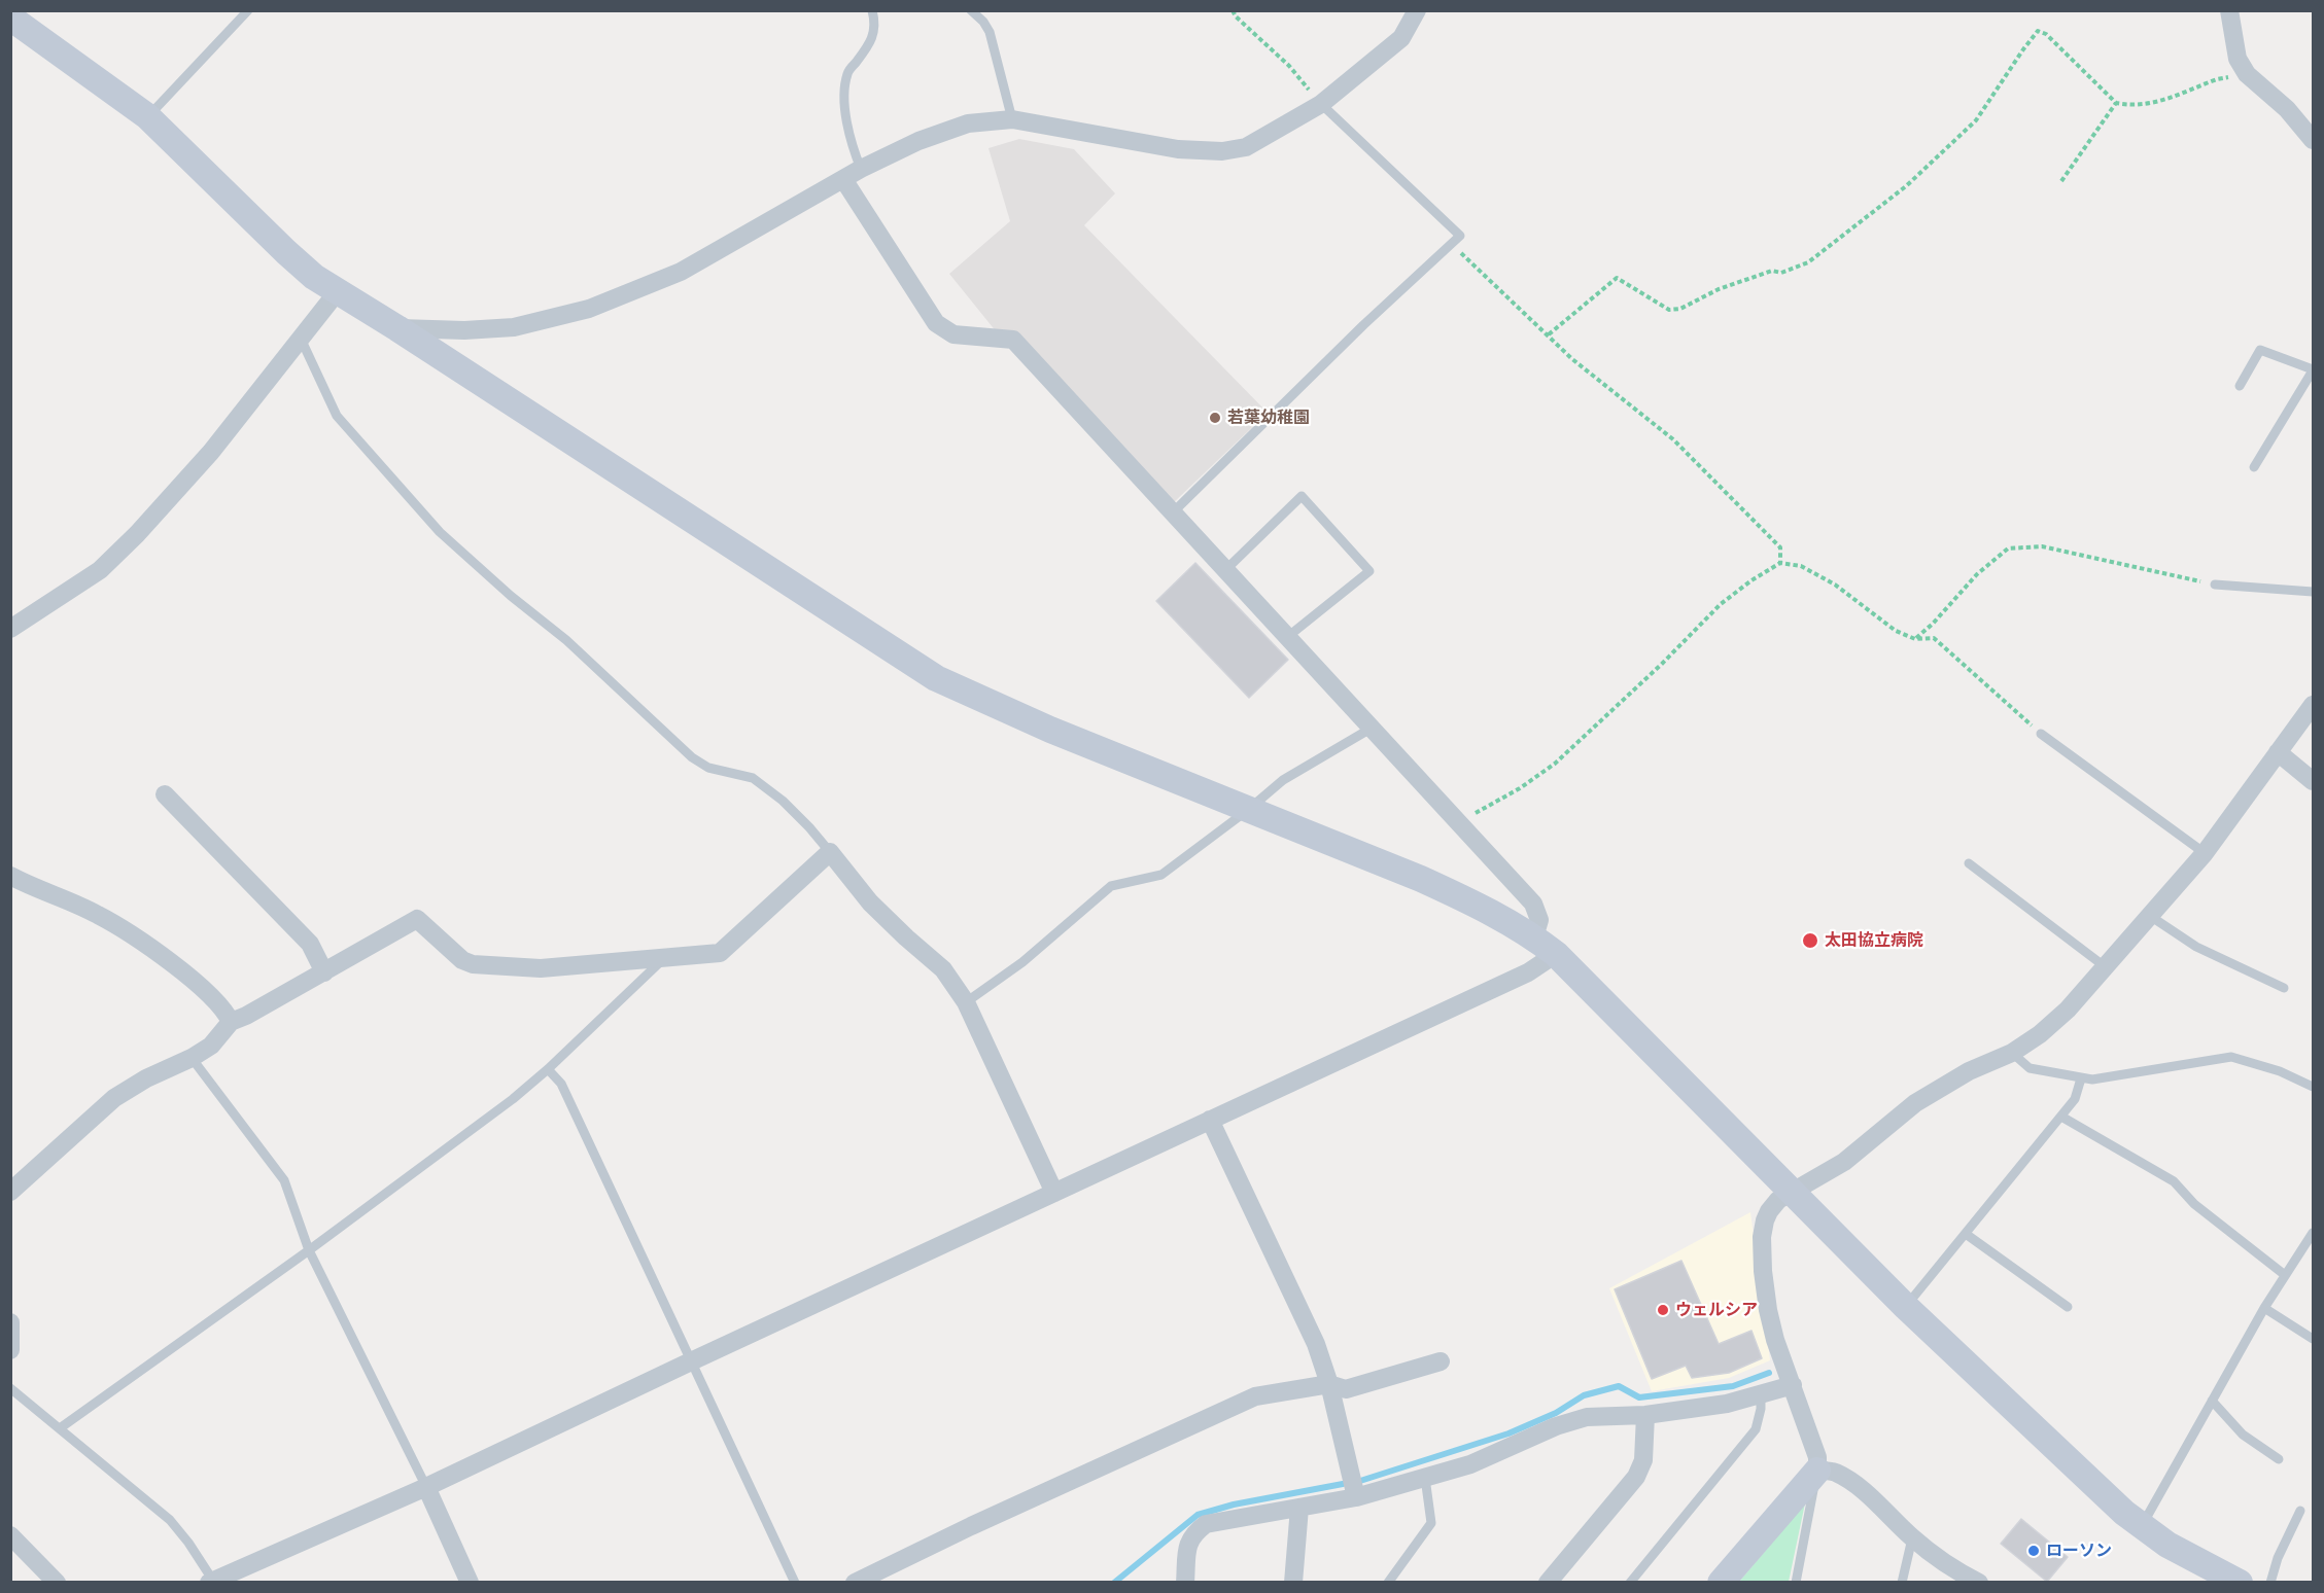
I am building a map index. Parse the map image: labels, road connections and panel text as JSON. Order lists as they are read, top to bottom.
{
  "places": [
    "若葉幼稚園",
    "太田協立病院",
    "ウェルシア",
    "ローソン"
  ]
}
